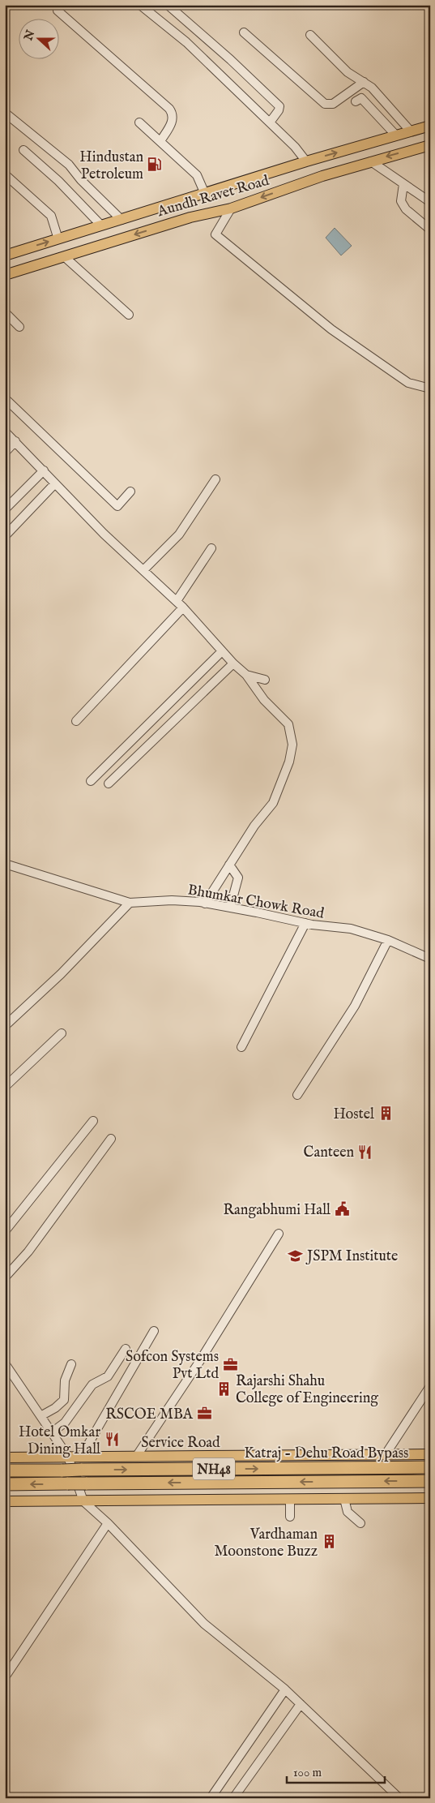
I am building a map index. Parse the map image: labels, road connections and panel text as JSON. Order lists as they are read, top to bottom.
{
  "streets": {
    "highway": ["Katraj - Dehu Road Bypass", "NH48"],
    "main road": ["Aundh Ravet Road", "Service Road"],
    "street": ["Bhumkar Chowk Road"]
  },
  "places": {
    "fuel station": ["Hindustan Petroleum"],
    "building": ["Hostel", "Rajarshi Shahu College of Engineering", "Vardhaman Moonstone Buzz"],
    "restaurant": ["Canteen", "Hotel Omkar Dining Hall"],
    "public building": ["Rangabhumi Hall"],
    "school or university": ["JSPM Institute"],
    "office": ["Sofcon Systems Pvt Ltd", "RSCOE MBA"]
  },
  "scale_bar": "100 m",
  "north": "left"
}
